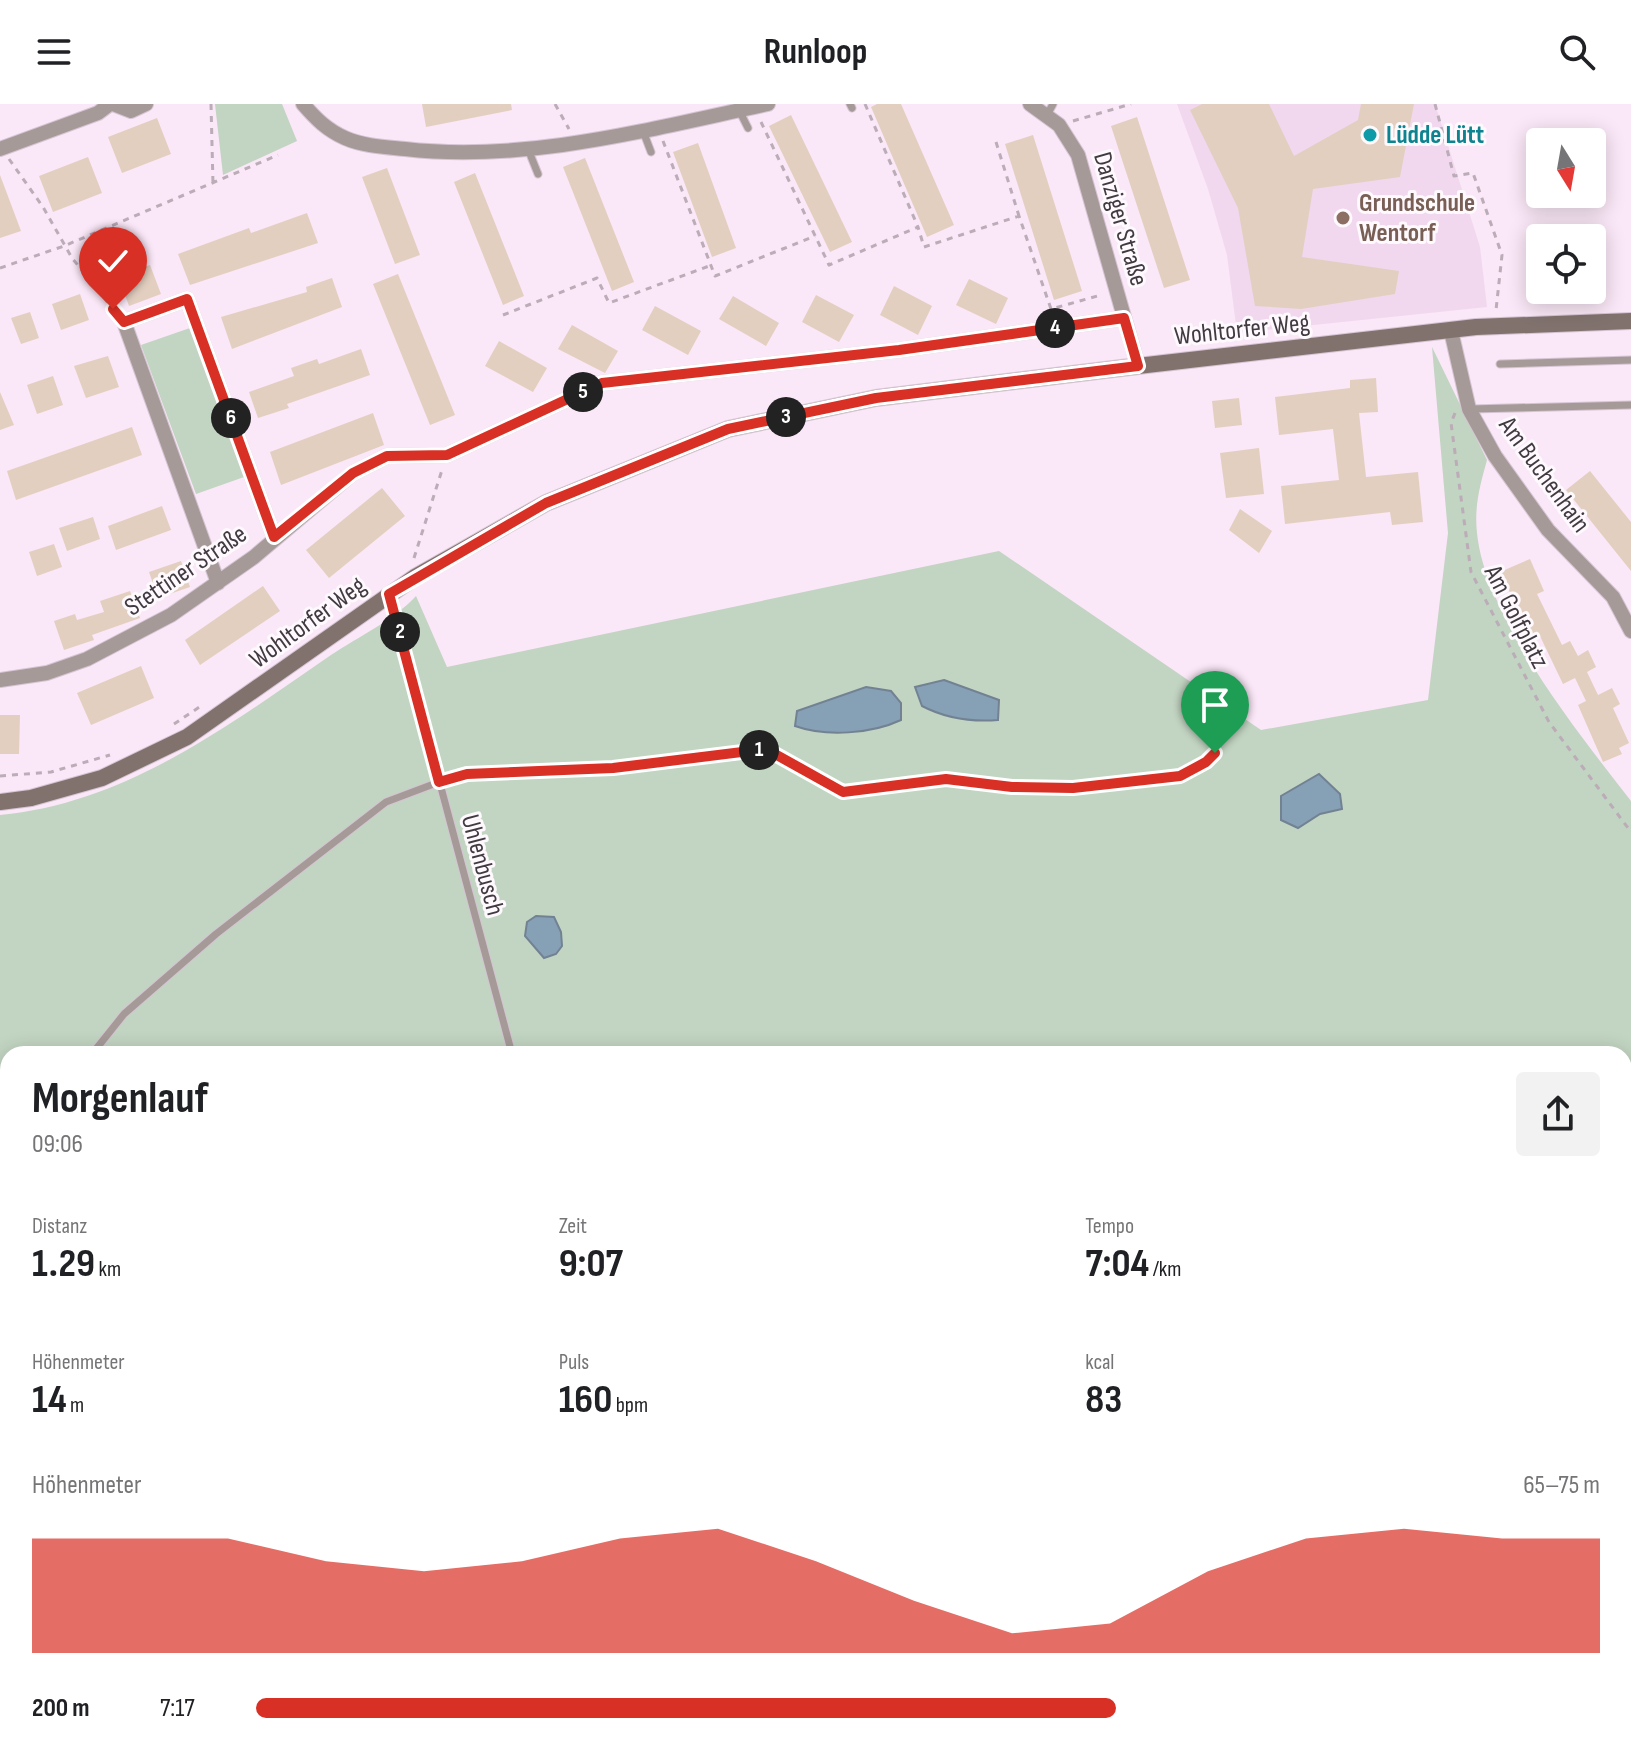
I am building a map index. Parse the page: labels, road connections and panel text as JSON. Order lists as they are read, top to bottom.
{
  "streets": {
    "main road": ["Wohltorfer Weg"],
    "street": ["Danziger Straße", "Am Buchenhain", "Stettiner Straße"],
    "lane": ["Uhlenbusch"],
    "path": ["Am Golfplatz"]
  },
  "crossings": [
    ["Danziger Straße", "Wohltorfer Weg"],
    ["Danziger Straße", "Stettiner Straße"],
    ["Wohltorfer Weg", "Am Buchenhain"],
    ["Wohltorfer Weg", "Uhlenbusch"],
    ["Am Buchenhain", "Am Golfplatz"]
  ],
  "places": ["Lüdde Lütt", "Grundschule Wentorf"],
  "north": "bottom",
  "page": {
    "header": "Runloop",
    "pins": [
      "4",
      "5",
      "3",
      "6",
      "2",
      "1"
    ],
    "heading": ["Morgenlauf", "09:06"],
    "stats": [
      ["Distanz", "1.29 km"],
      ["Zeit", "9:07"],
      ["Tempo", "7:04 /km"],
      ["Höhenmeter", "14 m"],
      ["Puls", "160 bpm"],
      ["kcal", "83"]
    ],
    "chart": ["Höhenmeter", "65–75 m"],
    "list": [
      {
        "name": "200 m",
        "note": "7:17"
      }
    ]
  }
}
